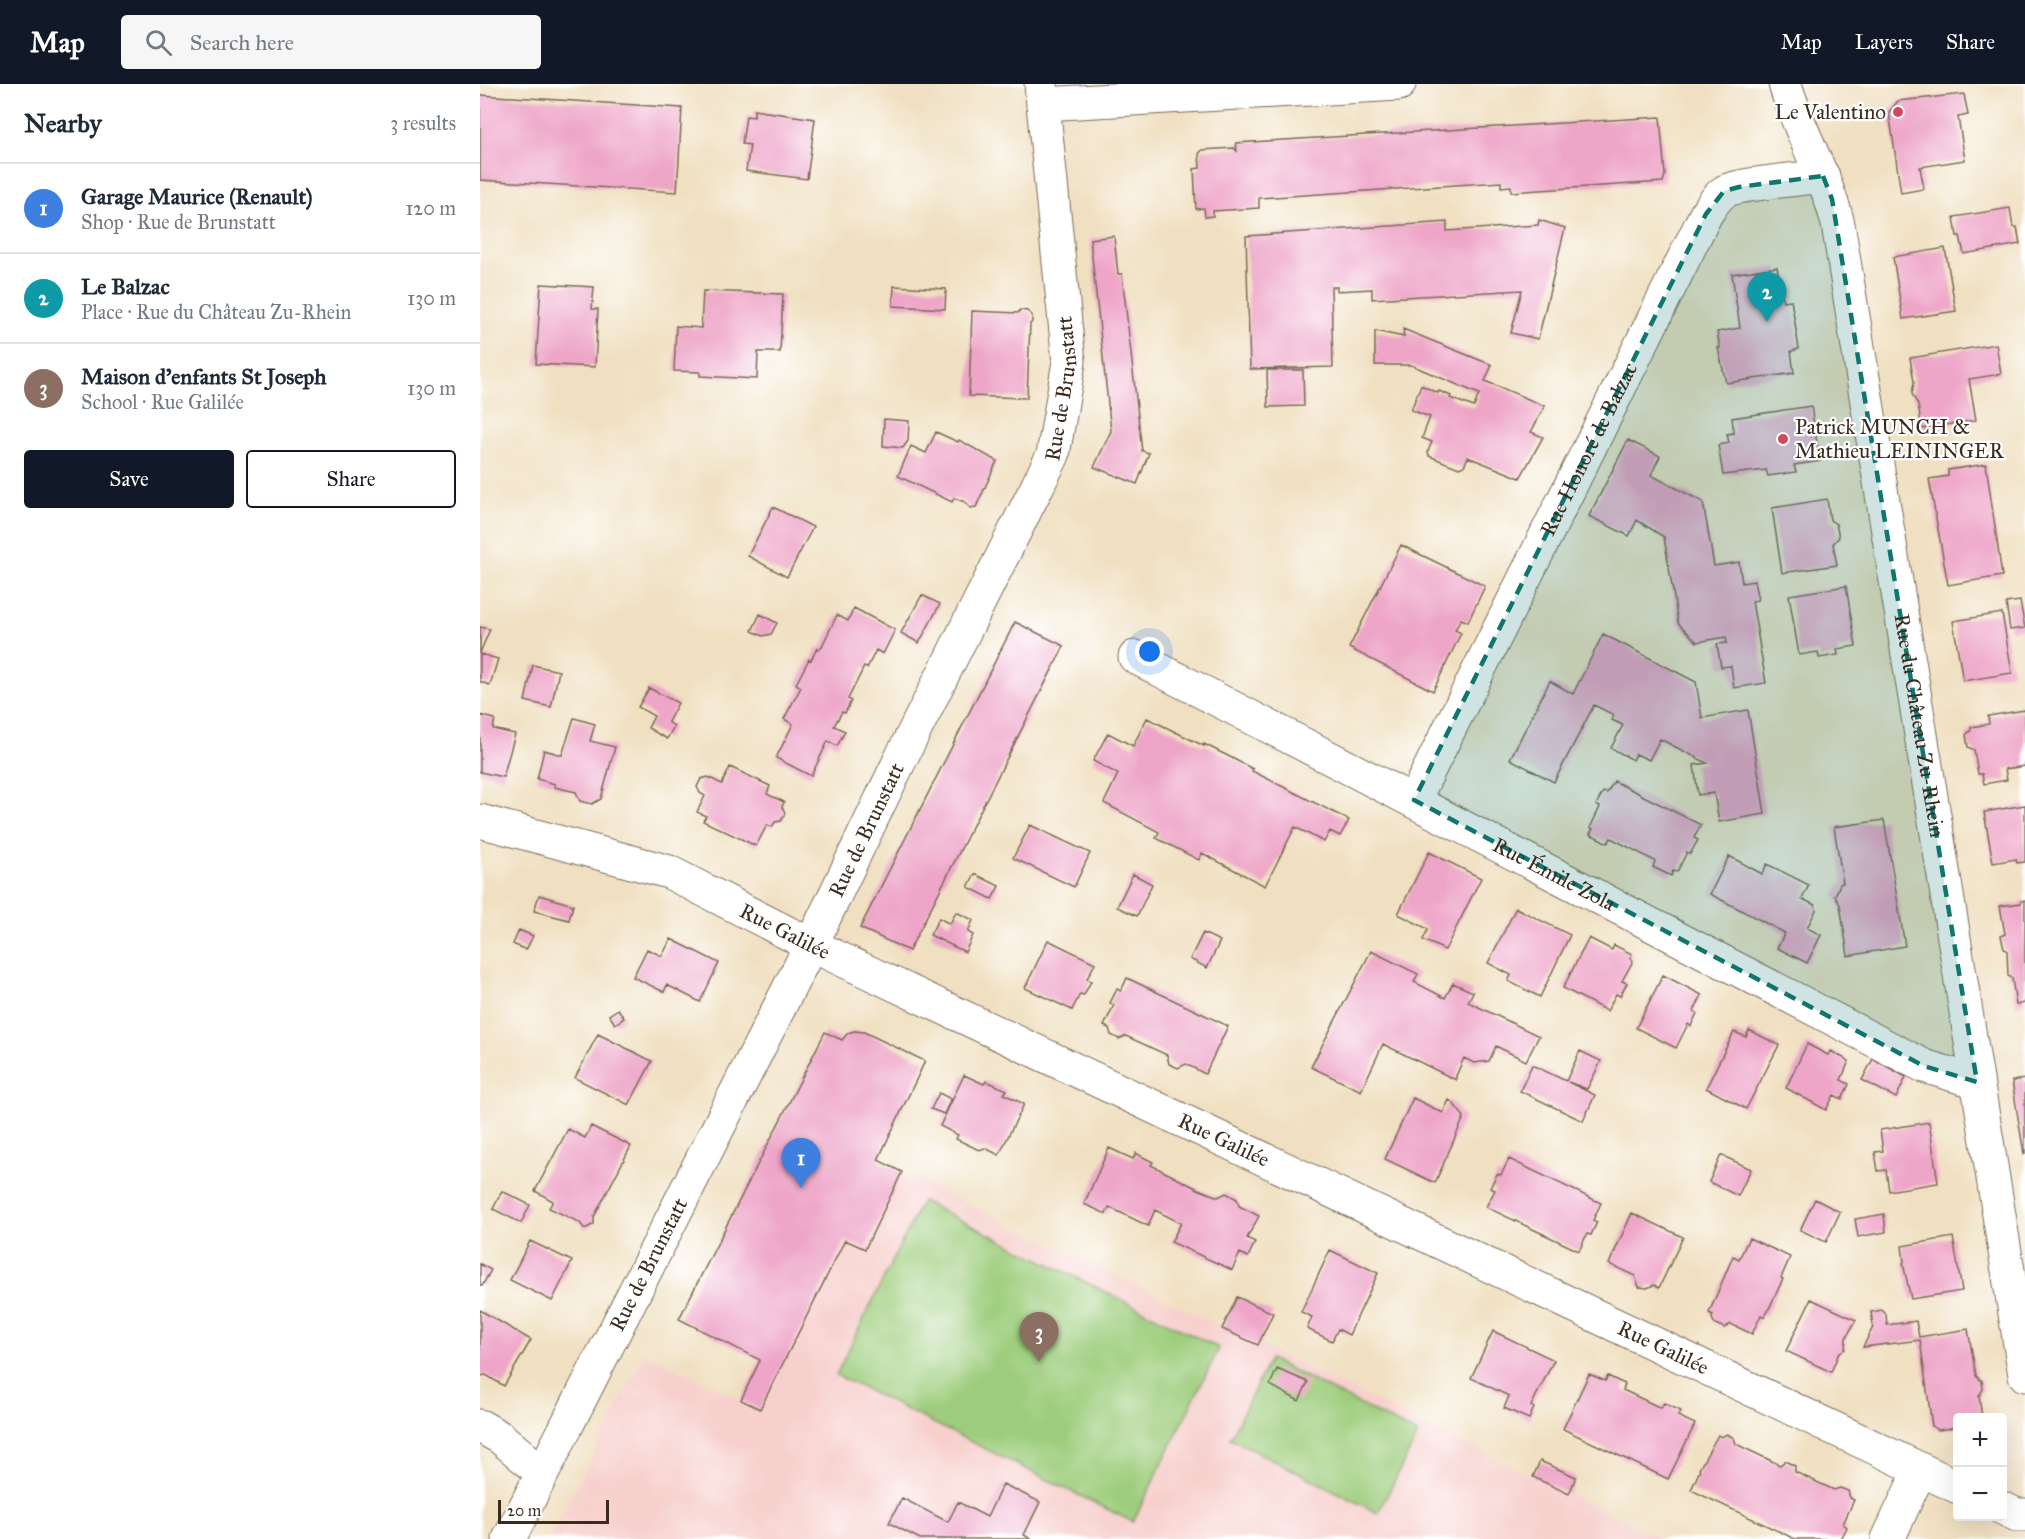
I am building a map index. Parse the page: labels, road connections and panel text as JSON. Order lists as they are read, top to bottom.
{
  "streets": {
    "street": [
      "Rue de Brunstatt",
      "Rue Honoré de Balzac",
      "Rue du Château Zu-Rhein",
      "Rue Émile Zola",
      "Rue Galilée"
    ]
  },
  "crossings": [
    ["Rue de Brunstatt", "Rue Galilée"],
    ["Rue Honoré de Balzac", "Rue du Château Zu-Rhein"],
    ["Rue Honoré de Balzac", "Rue Émile Zola"],
    ["Rue du Château Zu-Rhein", "Rue Émile Zola"]
  ],
  "places": ["Le Valentino", "Patrick MUNCH & Mathieu LEININGER"],
  "scale_bar": "20 m",
  "page": {
    "header": "Map",
    "search": "Search here",
    "nav": ["Map", "Layers", "Share"],
    "heading": ["Nearby", "3 results"],
    "list": [
      {
        "mark": "1",
        "name": "Garage Maurice (Renault)",
        "note": "Shop · Rue de Brunstatt",
        "value": "120 m"
      },
      {
        "mark": "2",
        "name": "Le Balzac",
        "note": "Place · Rue du Château Zu-Rhein",
        "value": "130 m"
      },
      {
        "mark": "3",
        "name": "Maison d'enfants St Joseph",
        "note": "School · Rue Galilée",
        "value": "130 m"
      }
    ],
    "pins": ["2", "1", "3"],
    "buttons": ["Save", "Share"],
    "map_buttons": ["+", "−"],
    "scale": "20 m"
  }
}
